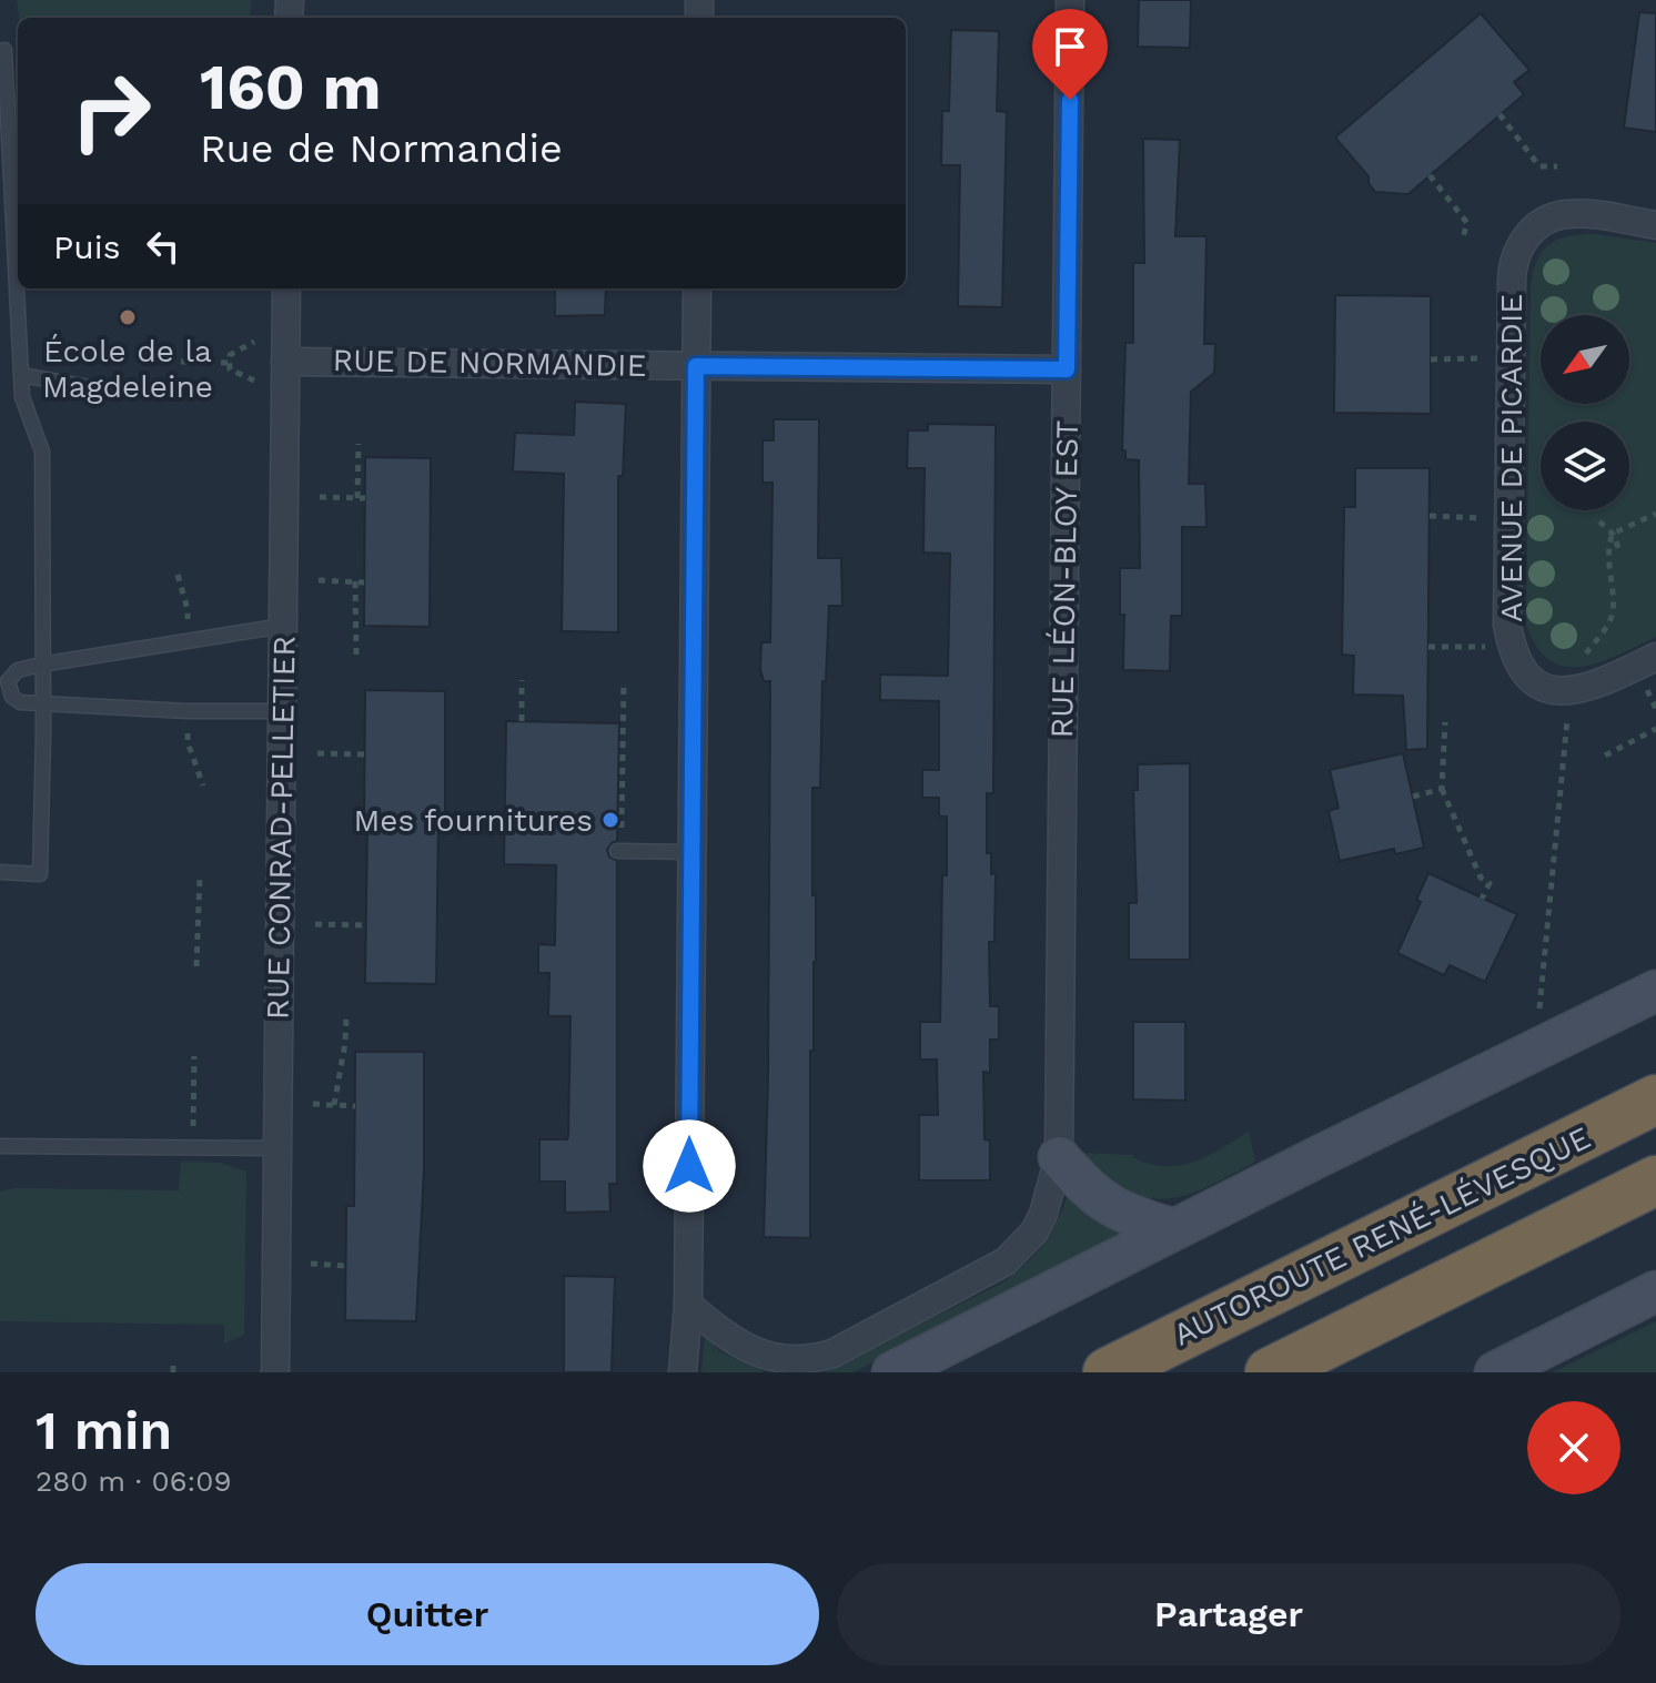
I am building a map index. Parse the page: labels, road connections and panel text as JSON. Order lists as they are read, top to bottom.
{
  "streets": {
    "highway": ["AUTOROUTE RENÉ-LÉVESQUE"],
    "street": [
      "RUE DE NORMANDIE",
      "AVENUE DE PICARDIE",
      "RUE LÉON-BLOY EST",
      "RUE CONRAD-PELLETIER"
    ]
  },
  "crossings": [
    ["RUE DE NORMANDIE", "RUE LÉON-BLOY EST"],
    ["RUE DE NORMANDIE", "RUE CONRAD-PELLETIER"]
  ],
  "places": ["École de la Magdeleine", "Mes fournitures"],
  "north": "bottom left",
  "page": {
    "turn": ["160 m", "Rue de Normandie"],
    "then": "Puis",
    "heading": ["1 min", "280 m · 06:09"],
    "buttons": ["Quitter", "Partager"]
  }
}
